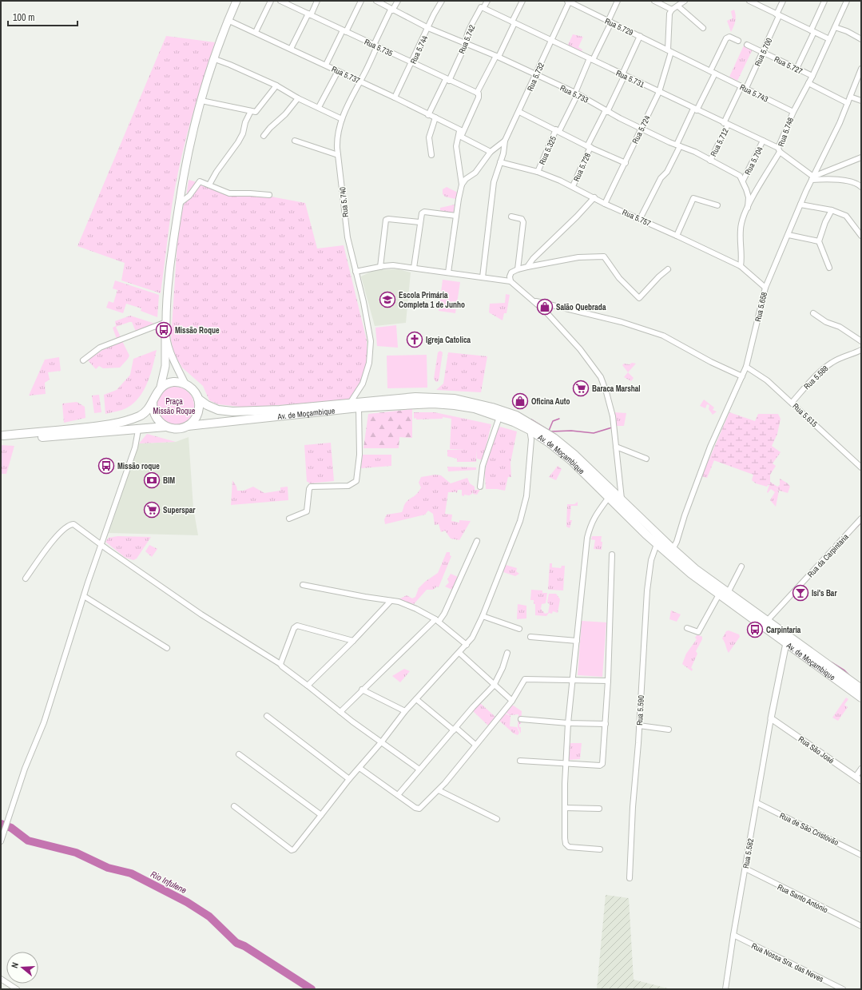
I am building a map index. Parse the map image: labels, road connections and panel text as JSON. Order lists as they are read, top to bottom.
{
  "streets": {
    "highway": ["Av. de Moçambique"],
    "street": [
      "Rua 5.729",
      "Rua 5.742",
      "Rua 5.735",
      "Rua 5.744",
      "Rua 5.700",
      "Rua 5.727",
      "Rua 5.737",
      "Rua 5.732",
      "Rua 5.731",
      "Rua 5.743",
      "Rua 5.733",
      "Rua 5.724",
      "Rua 5.748",
      "Rua 5.712",
      "Rua 5.325",
      "Rua 5.704",
      "Rua 5.728",
      "Rua 5.740",
      "Rua 5.757",
      "Rua 5.658",
      "Rua 5.588",
      "Rua 5.615",
      "Rua da Carpintaria",
      "Rua 5.590",
      "Rua São José",
      "Rua de São Cristóvão",
      "Rua 5.582",
      "Rua Santo António",
      "Rua Nossa Sra. das Neves"
    ]
  },
  "crossings": [
    ["Rua 5.729", "Rua 5.732"],
    ["Rua 5.729", "Rua 5.743"],
    ["Rua 5.729", "Rua 5.724"],
    ["Rua 5.729", "Rua 5.325"],
    ["Rua 5.729", "Rua 5.728"],
    ["Rua 5.742", "Rua 5.735"],
    ["Rua 5.742", "Rua 5.737"],
    ["Rua 5.742", "Rua 5.731"],
    ["Rua 5.742", "Rua 5.733"],
    ["Rua 5.735", "Rua 5.744"],
    ["Rua 5.735", "Rua 5.740"],
    ["Rua 5.744", "Rua 5.737"],
    ["Rua 5.744", "Rua 5.733"],
    ["Rua 5.700", "Rua 5.727"],
    ["Rua 5.700", "Rua 5.731"],
    ["Rua 5.700", "Rua 5.743"],
    ["Rua 5.700", "Rua 5.712"],
    ["Rua 5.727", "Rua 5.748"],
    ["Rua 5.727", "Rua 5.658"],
    ["Rua 5.737", "Rua 5.740"],
    ["Rua 5.732", "Rua 5.731"],
    ["Rua 5.732", "Rua 5.733"],
    ["Rua 5.731", "Rua 5.724"],
    ["Rua 5.731", "Rua 5.748"],
    ["Rua 5.731", "Rua 5.712"],
    ["Rua 5.731", "Rua 5.325"],
    ["Rua 5.731", "Rua 5.704"],
    ["Rua 5.731", "Rua 5.728"],
    ["Rua 5.731", "Rua 5.658"],
    ["Rua 5.743", "Rua 5.748"],
    ["Rua 5.733", "Rua 5.724"],
    ["Rua 5.733", "Rua 5.712"],
    ["Rua 5.733", "Rua 5.325"],
    ["Rua 5.733", "Rua 5.704"],
    ["Rua 5.733", "Rua 5.728"],
    ["Rua 5.733", "Rua 5.740"],
    ["Rua 5.724", "Rua 5.757"],
    ["Rua 5.748", "Rua 5.757"],
    ["Rua 5.325", "Rua 5.757"],
    ["Rua 5.728", "Rua 5.757"],
    ["Rua 5.740", "Av. de Moçambique"],
    ["Rua 5.757", "Rua 5.658"],
    ["Rua 5.658", "Av. de Moçambique"],
    ["Rua 5.658", "Rua 5.615"],
    ["Rua 5.588", "Rua 5.615"],
    ["Av. de Moçambique", "Rua da Carpintaria"],
    ["Av. de Moçambique", "Rua 5.590"],
    ["Rua São José", "Rua 5.582"],
    ["Rua de São Cristóvão", "Rua 5.582"],
    ["Rua 5.582", "Rua Santo António"],
    ["Rua 5.582", "Rua Nossa Sra. das Neves"]
  ],
  "water": ["Rio Infulene"],
  "parks": ["Praça Missão Roque"],
  "places": {
    "school or university": ["Escola Primária Completa 1 de Junho"],
    "shop": ["Salão Quebrada", "Oficina Auto"],
    "bus stop": ["Missão Roque", "Missão roque", "Carpintaria"],
    "church": ["Igreja Catolica"],
    "supermarket": ["Baraca Marshal", "Superspar"],
    "bank": ["BIM"],
    "bar": ["Isi's Bar"]
  },
  "scale_bar": "100 m",
  "north": "left"
}
